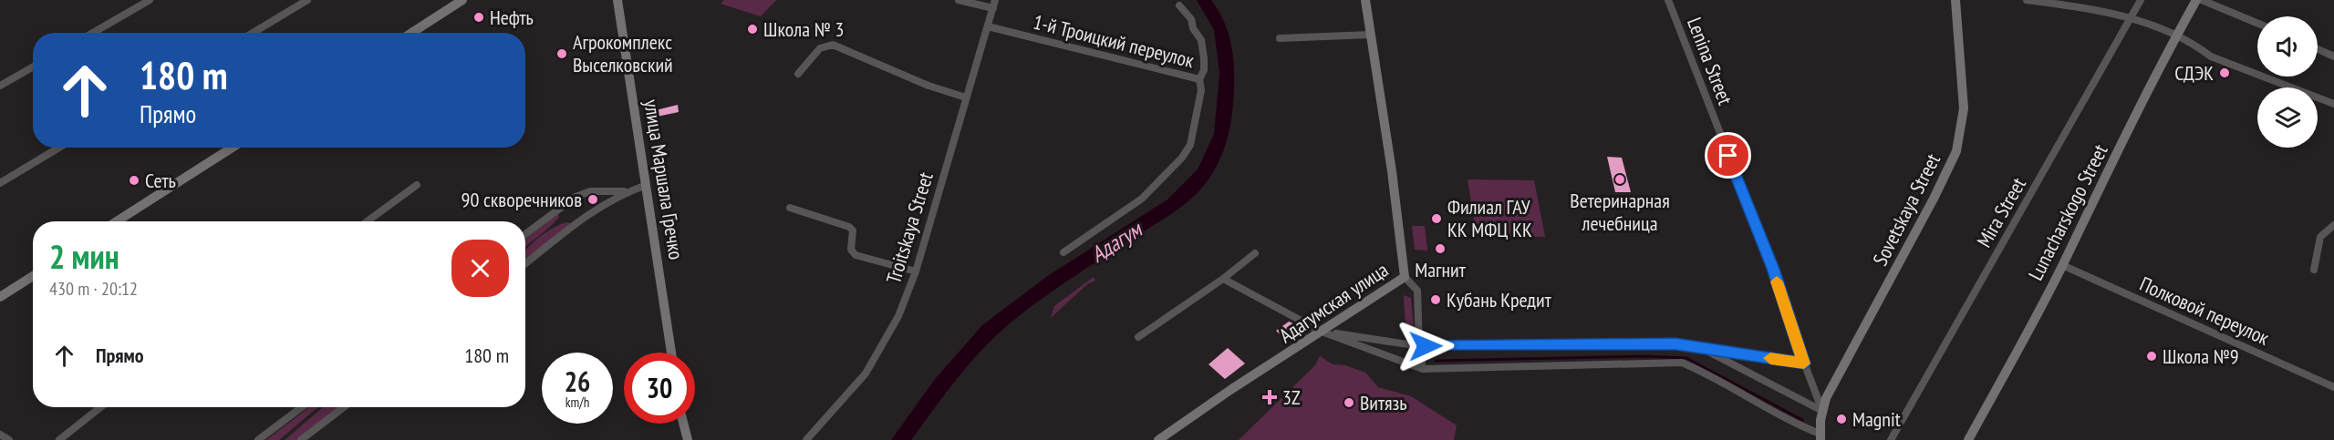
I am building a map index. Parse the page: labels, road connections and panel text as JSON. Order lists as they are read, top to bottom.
{
  "streets": {
    "main road": [
      "Lenina Street",
      "улица Маршала Гречко",
      "Sovetskaya Street",
      "Lunacharskogo Street",
      "Адагумская улица"
    ],
    "street": [
      "1-й Троицкий переулок",
      "Mira Street",
      "Troitskaya Street",
      "Полковой переулок"
    ]
  },
  "crossings": [
    ["1-й Троицкий переулок", "Troitskaya Street"],
    ["Lenina Street", "Sovetskaya Street"],
    ["Lunacharskogo Street", "Полковой переулок"]
  ],
  "water": ["Адагум"],
  "places": {
    "other": [
      "Нефть",
      "Школа № 3",
      "Агрокомплекс Выселковский",
      "СДЭК",
      "Ветеринарная лечебница",
      "Сеть",
      "90 скворечников",
      "Филиал ГАУ КК МФЦ КК",
      "Магнит",
      "Кубань Кредит",
      "Школа №9",
      "Витязь",
      "Magnit"
    ],
    "health": ["3Z"]
  },
  "page": {
    "turn": ["180 m", "Прямо"],
    "heading": ["2 мин", "430 m · 20:12"],
    "list": [
      {
        "name": "Прямо",
        "value": "180 m"
      }
    ],
    "speed": "26 km/h",
    "limit": "30"
  }
}
